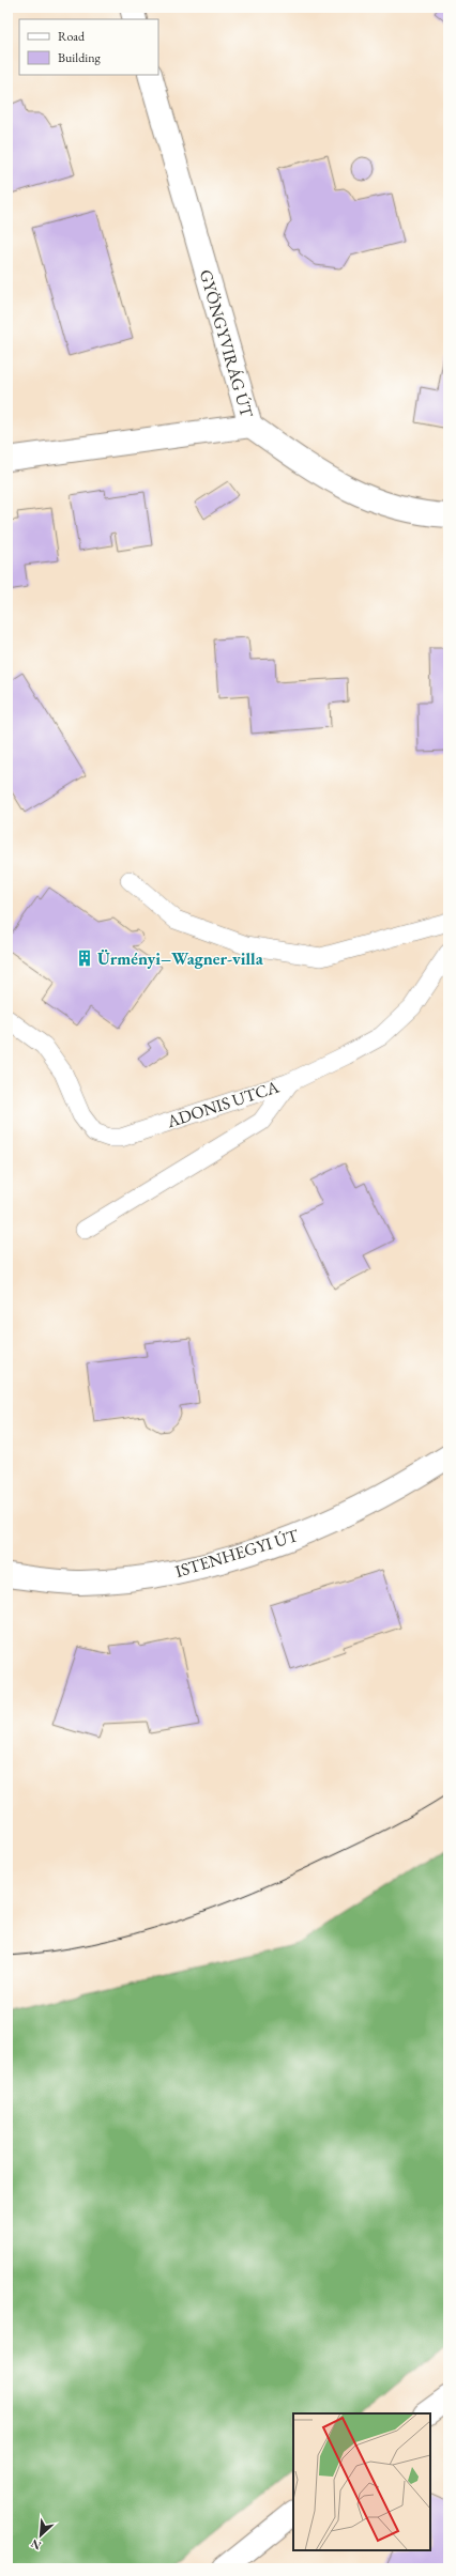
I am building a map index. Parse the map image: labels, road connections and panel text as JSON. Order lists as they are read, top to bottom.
{
  "streets": {
    "street": ["GYÖNGYVIRÁG ÚT", "ISTENHEGYI ÚT"],
    "lane": ["ADONIS UTCA"]
  },
  "places": {
    "building": ["Ürményi–Wagner-villa"]
  },
  "legend": ["Road", "Building"],
  "north": "bottom left"
}
